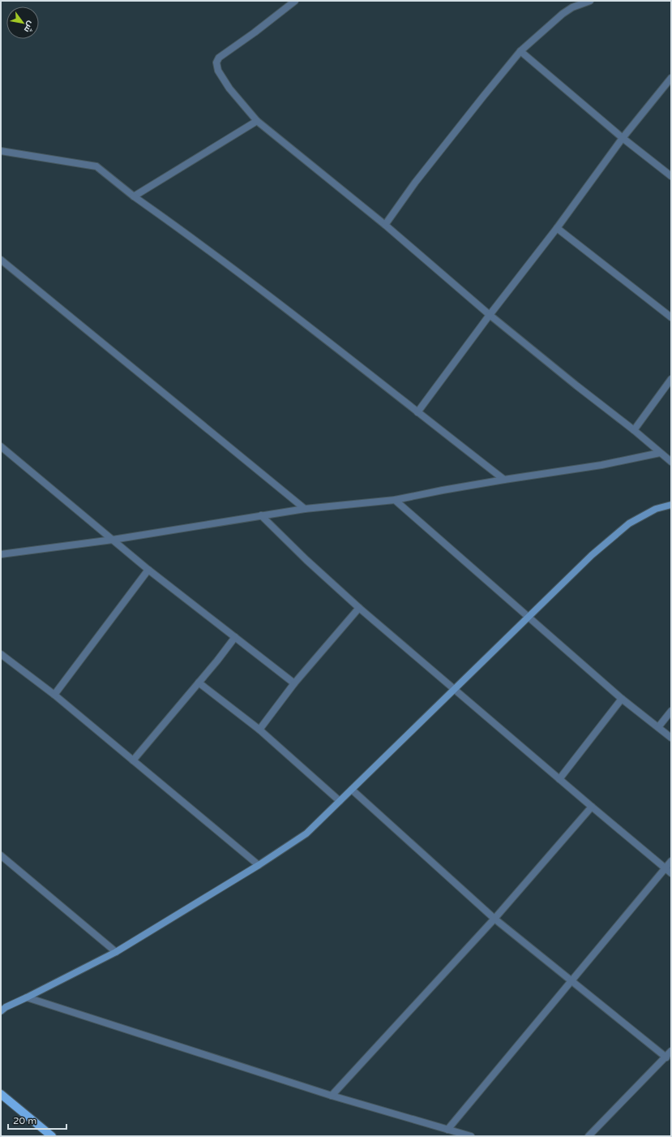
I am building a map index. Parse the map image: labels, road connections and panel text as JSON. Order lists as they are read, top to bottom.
{
  "scale_bar": "20 m",
  "north": "bottom right"
}
